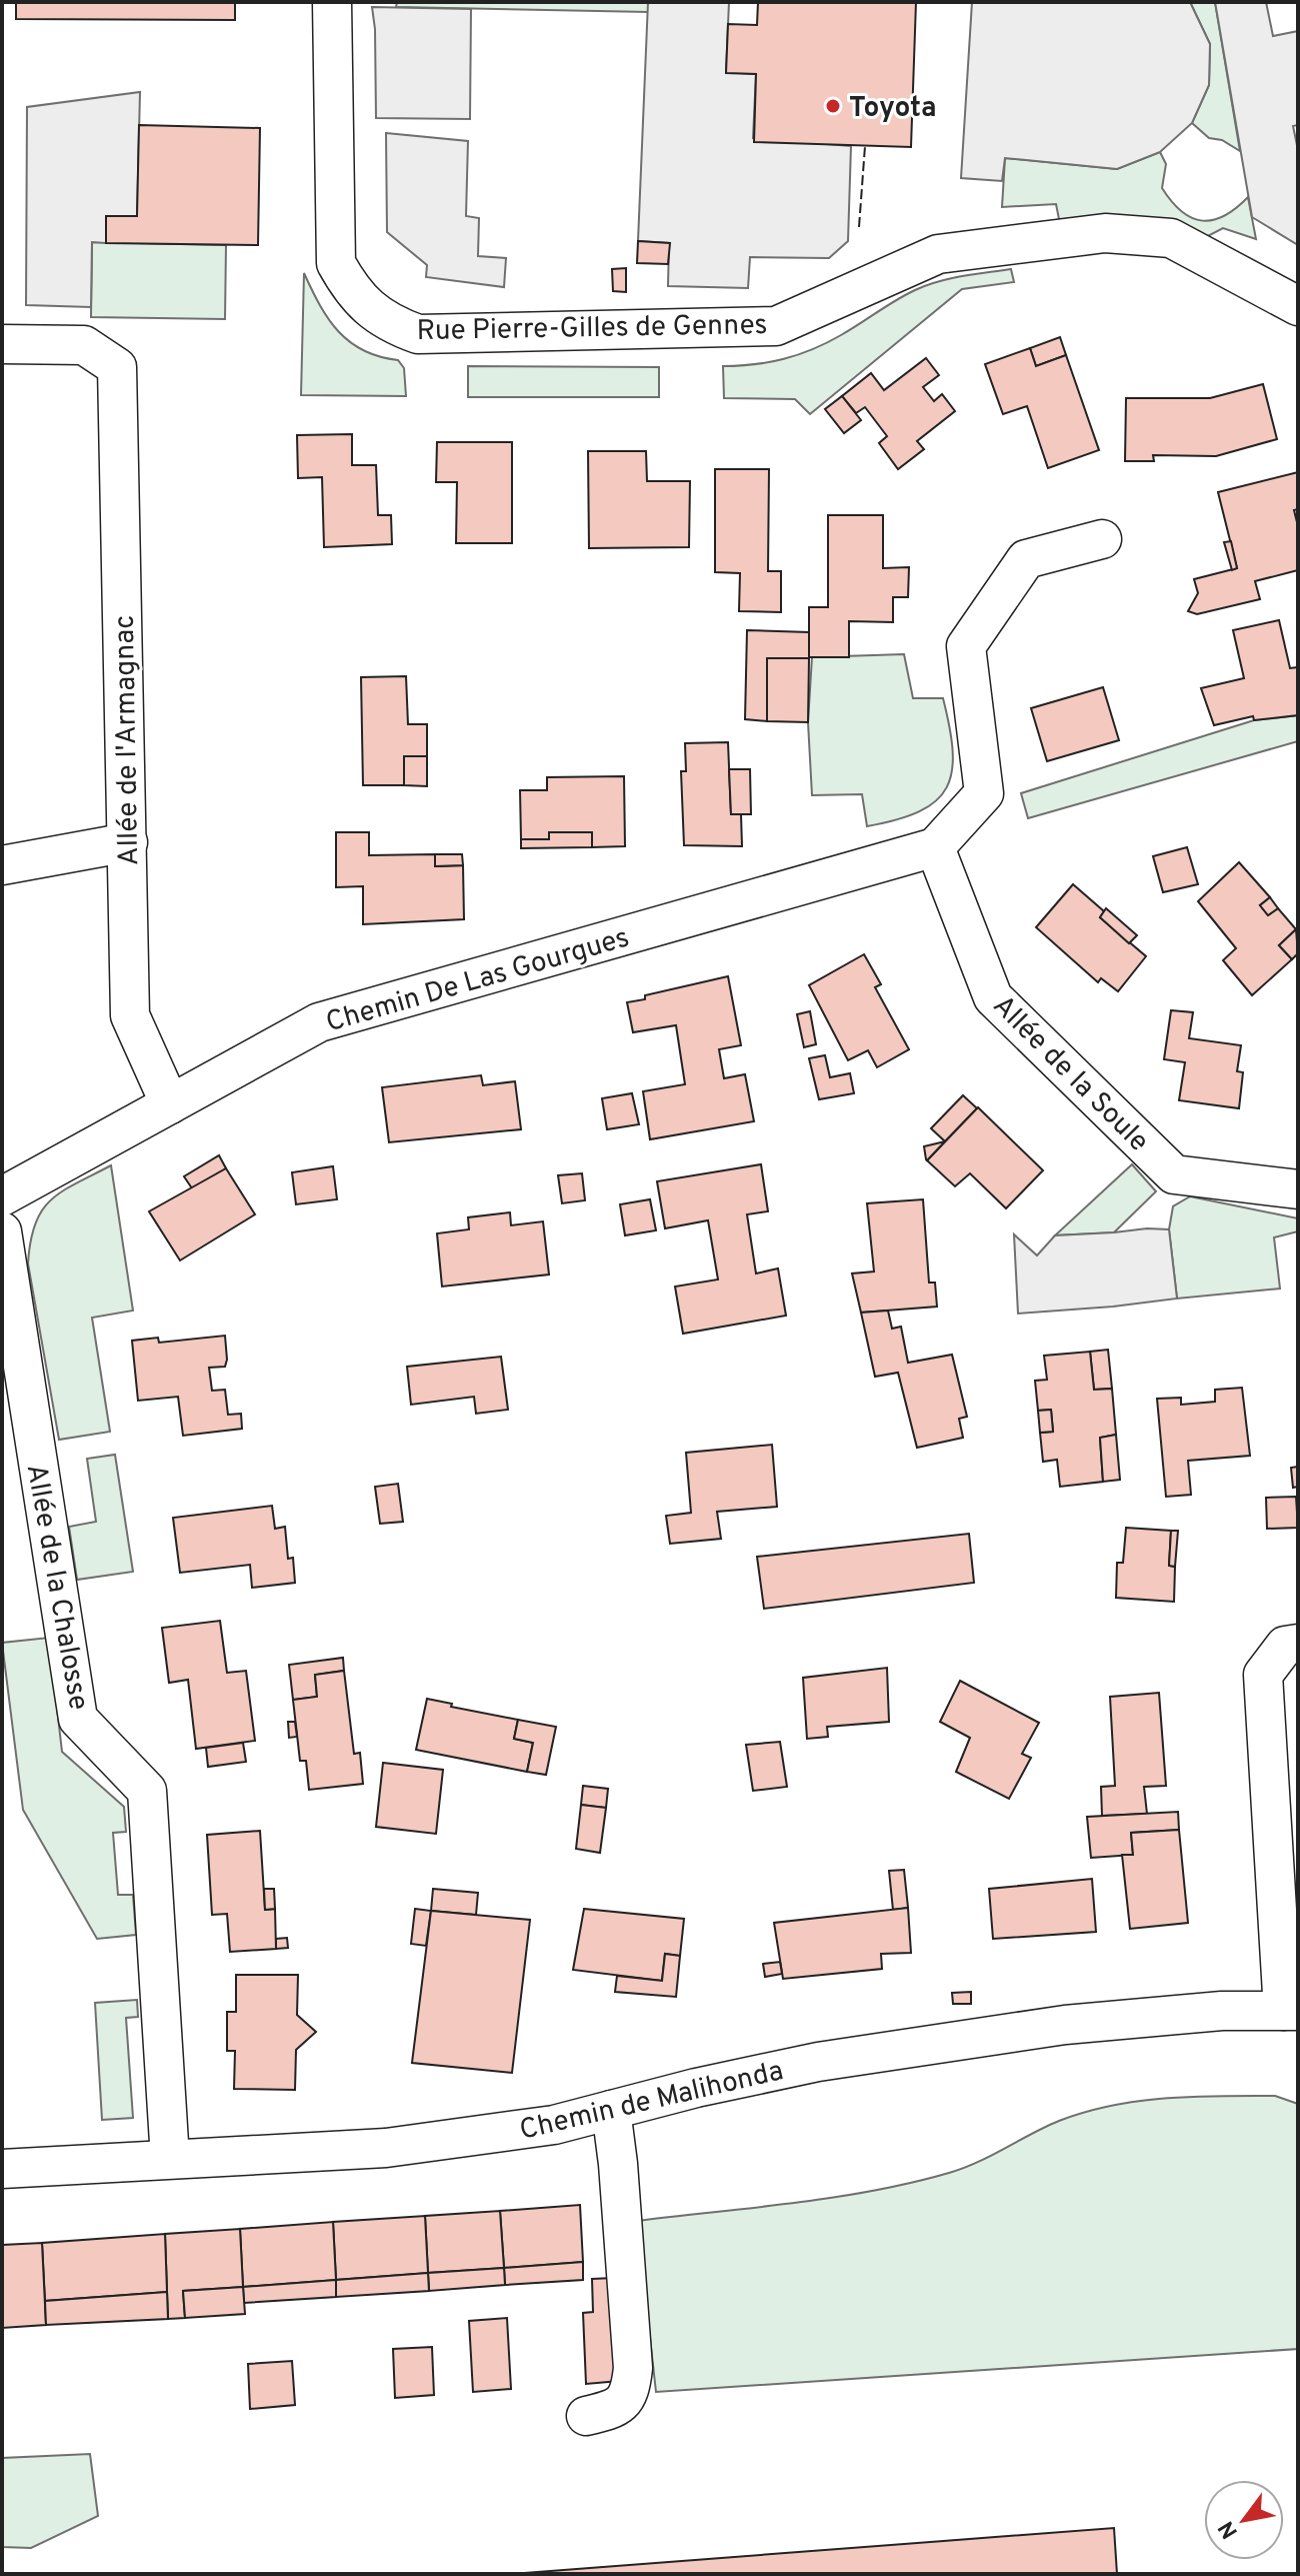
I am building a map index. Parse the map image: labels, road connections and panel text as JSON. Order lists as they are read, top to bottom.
{
  "streets": {
    "street": [
      "Rue Pierre-Gilles de Gennes",
      "Allée de l'Armagnac",
      "Chemin De Las Gourgues",
      "Allée de la Soule",
      "Allée de la Chalosse",
      "Chemin de Malihonda"
    ]
  },
  "crossings": [
    ["Allée de l'Armagnac", "Chemin De Las Gourgues"],
    ["Chemin De Las Gourgues", "Allée de la Soule"],
    ["Allée de la Chalosse", "Chemin de Malihonda"]
  ],
  "places": ["Toyota"],
  "north": "bottom left"
}
